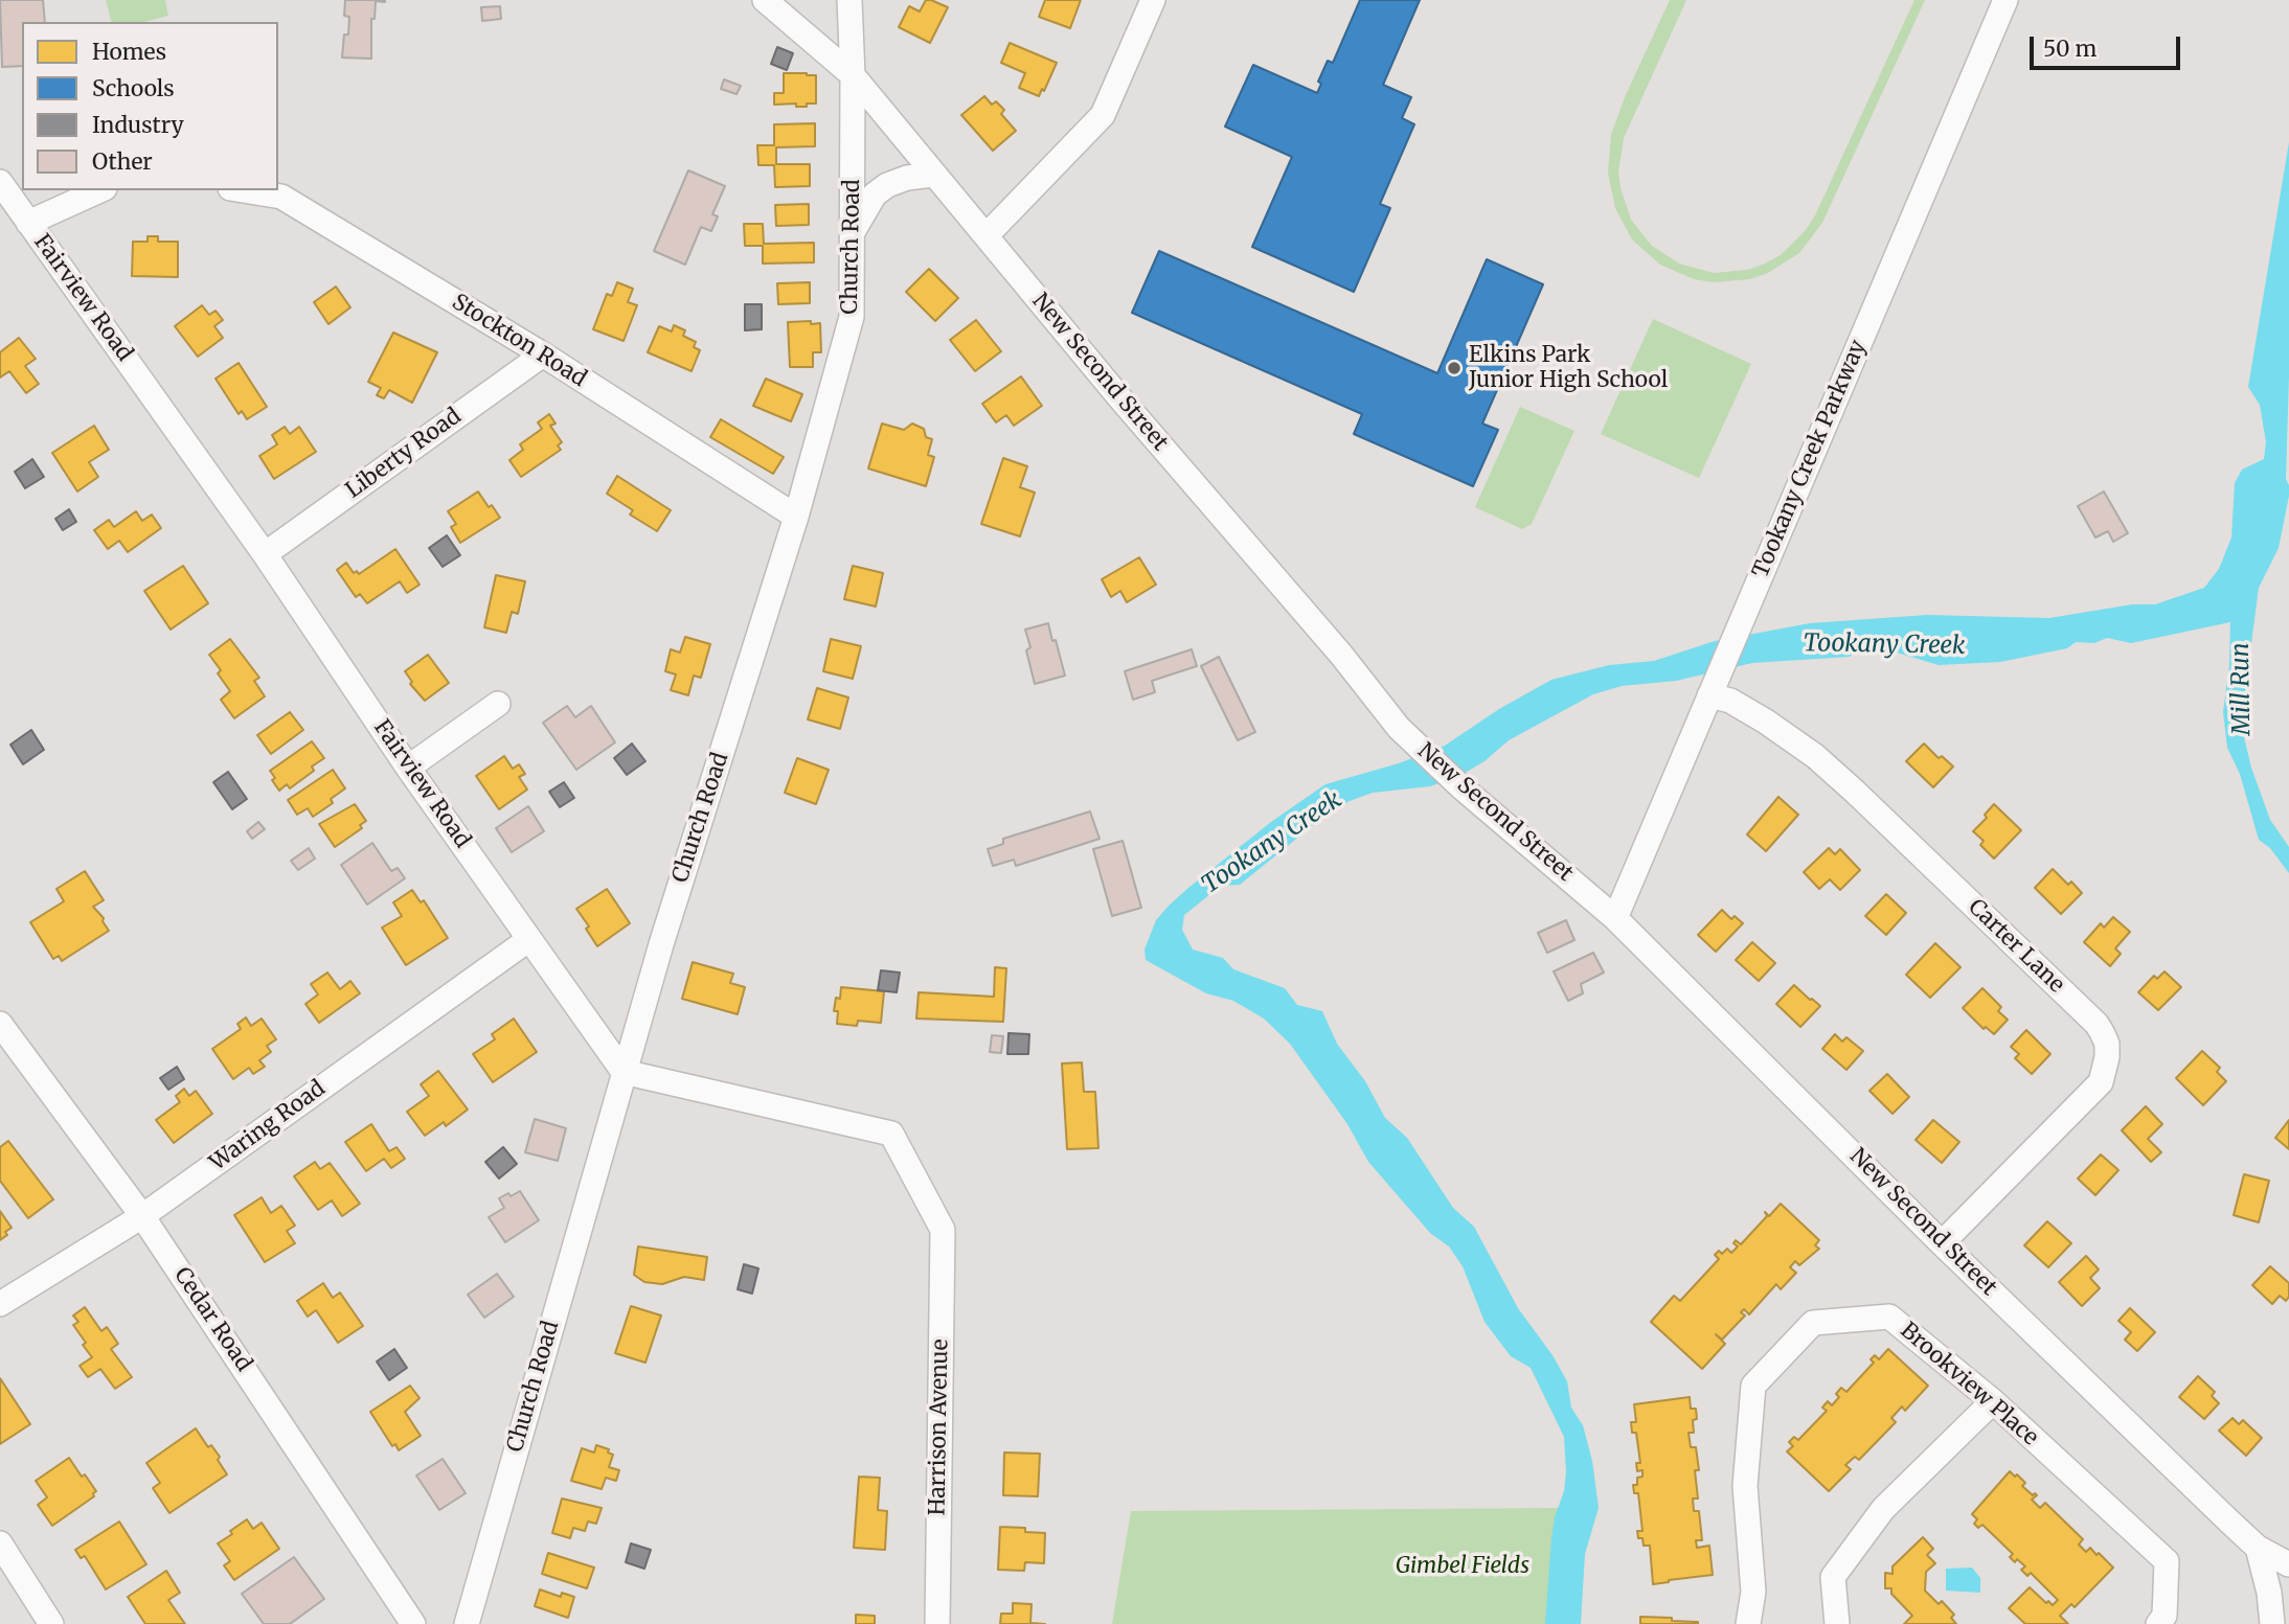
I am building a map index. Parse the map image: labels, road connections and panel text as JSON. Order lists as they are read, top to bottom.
{
  "streets": {
    "street": [
      "Church Road",
      "Fairview Road",
      "Stockton Road",
      "New Second Street",
      "Liberty Road",
      "Tookany Creek Parkway",
      "Carter Lane",
      "Waring Road",
      "Cedar Road",
      "Brookview Place",
      "Harrison Avenue"
    ]
  },
  "crossings": [
    ["Church Road", "Fairview Road"],
    ["Church Road", "Stockton Road"],
    ["Church Road", "New Second Street"],
    ["Church Road", "Harrison Avenue"],
    ["Fairview Road", "Liberty Road"],
    ["Fairview Road", "Waring Road"],
    ["Fairview Road", "Harrison Avenue"],
    ["Stockton Road", "Liberty Road"],
    ["New Second Street", "Tookany Creek Parkway"],
    ["New Second Street", "Carter Lane"],
    ["Tookany Creek Parkway", "Carter Lane"],
    ["Waring Road", "Cedar Road"]
  ],
  "water": ["Tookany Creek", "Mill Run"],
  "parks": ["Gimbel Fields"],
  "places": ["Elkins Park Junior High School"],
  "legend": [
    "Homes",
    "Schools",
    "Industry",
    "Other"
  ],
  "scale_bar": "50 m"
}
